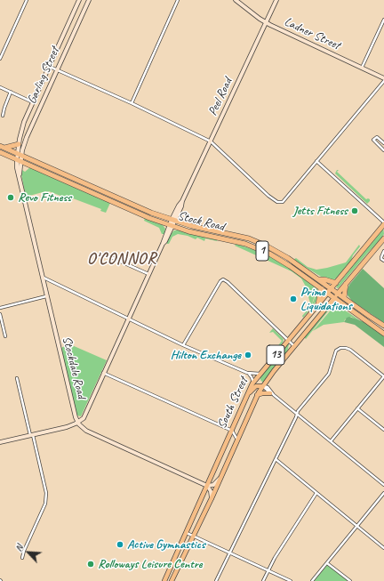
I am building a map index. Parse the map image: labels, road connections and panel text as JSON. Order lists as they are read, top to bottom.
{
  "streets": {
    "highway": [
      "Stock Road",
      "1",
      "13",
      "South Street"
    ],
    "street": [
      "Ladner Street",
      "Garling Street",
      "Peel Road",
      "Stockdale Road"
    ]
  },
  "crossings": [
    ["Ladner Street", "Peel Road"],
    ["Garling Street", "Stock Road"],
    ["Garling Street", "Stockdale Road"],
    ["Peel Road", "Stock Road"],
    ["Peel Road", "Stockdale Road"],
    ["Stock Road", "Stockdale Road"],
    ["Stock Road", "South Street"]
  ],
  "districts": ["O'CONNOR"],
  "places": [
    "Revo Fitness",
    "Jetts Fitness",
    "Prime Liquidations",
    "Hilton Exchange",
    "Active Gymnastics",
    "Rolloways Leisure Centre"
  ],
  "north": "top left"
}
